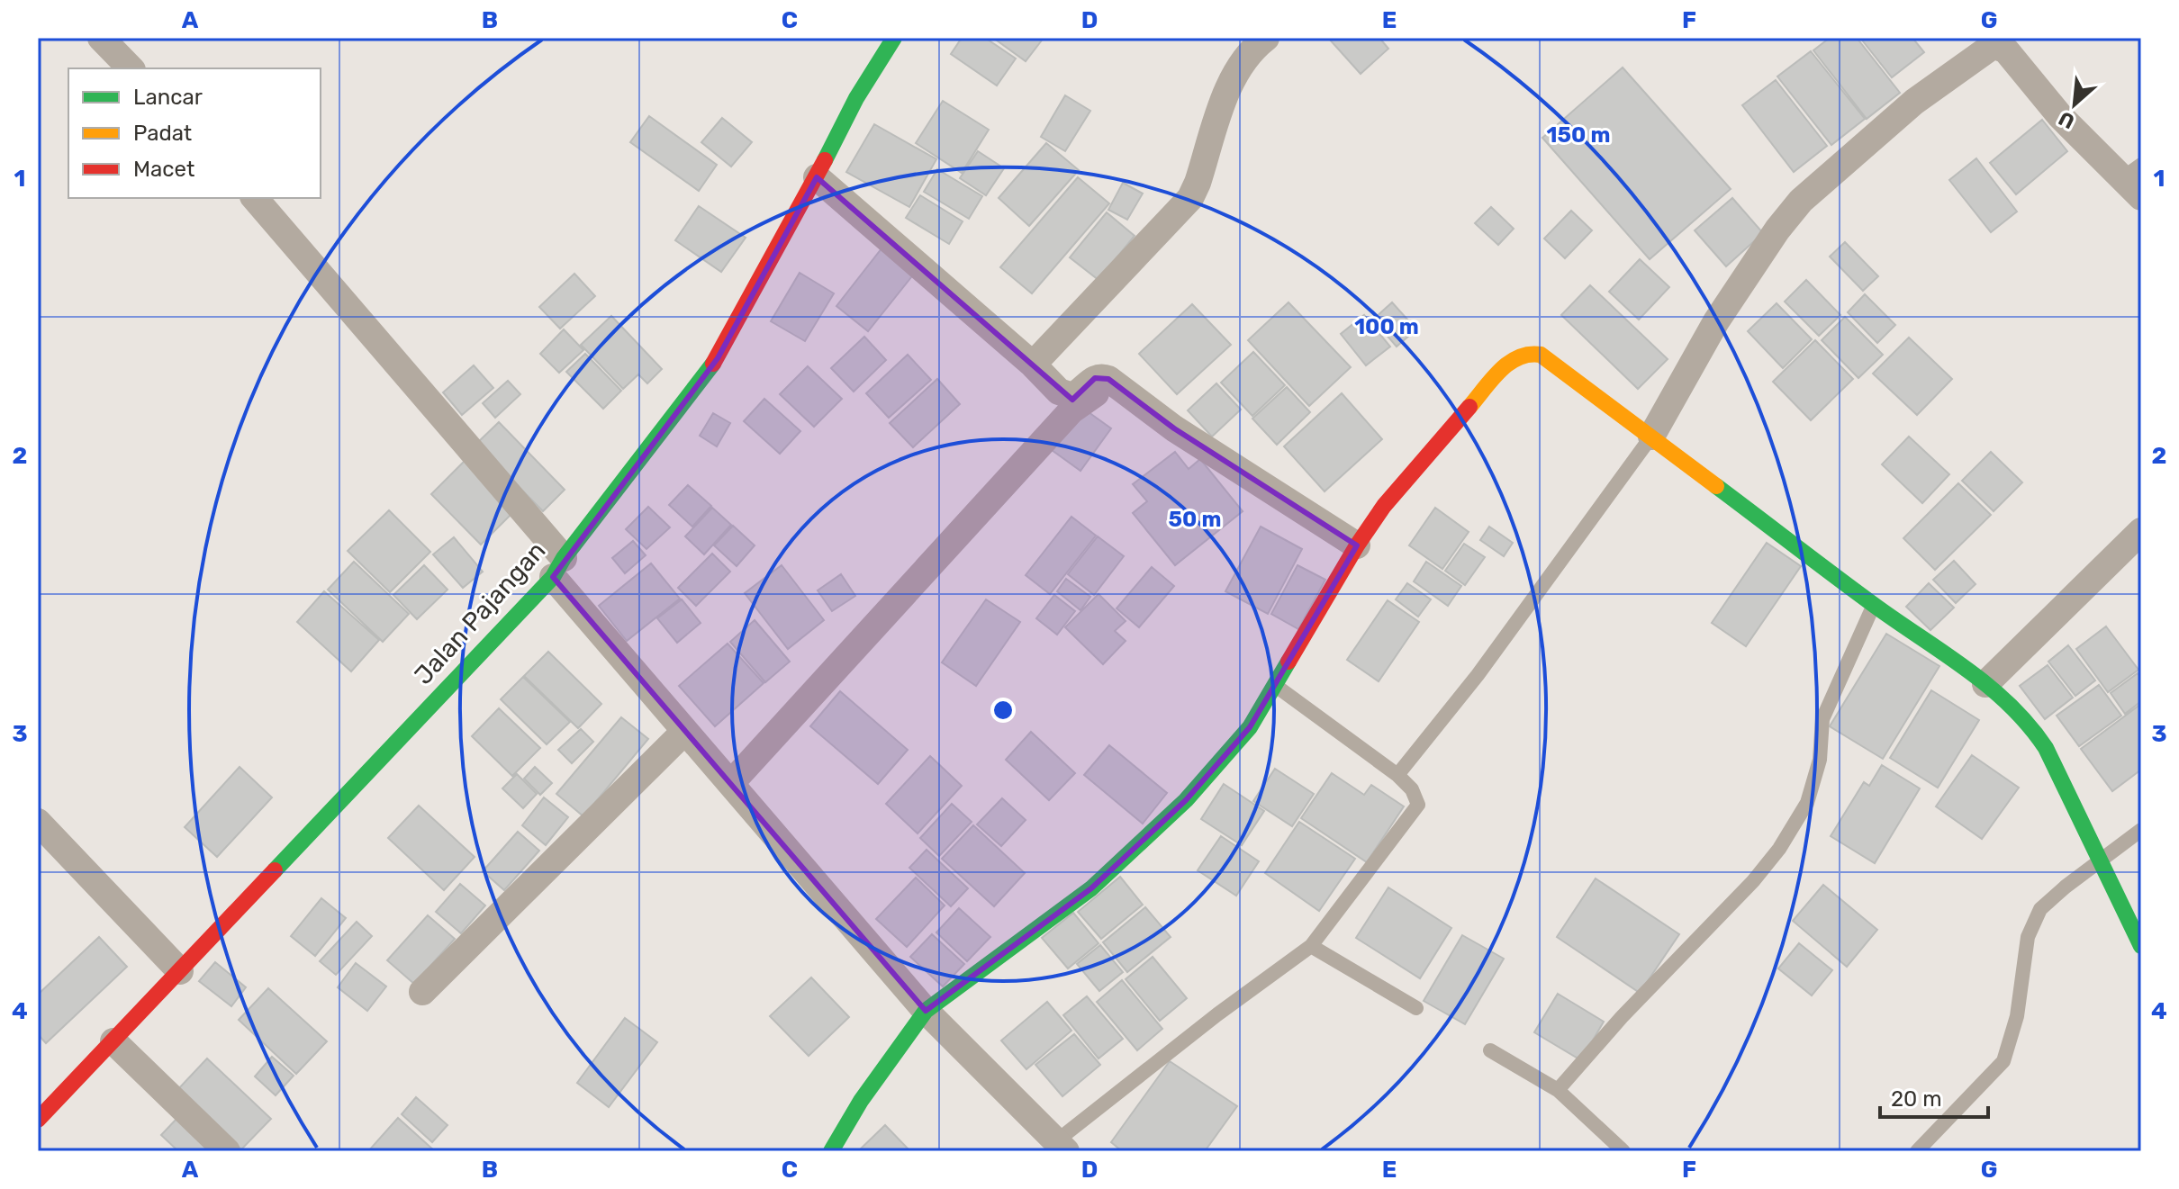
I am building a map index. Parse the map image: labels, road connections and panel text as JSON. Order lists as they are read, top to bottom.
{
  "streets": {
    "street": ["Jalan Pajangan"]
  },
  "legend": ["Lancar", "Padat", "Macet"],
  "scale_bar": "20 m",
  "north": "bottom left",
  "grid": {
    "columns": [
      "A",
      "B",
      "C",
      "D",
      "E",
      "F",
      "G"
    ],
    "rows": [
      "1",
      "2",
      "3",
      "4"
    ]
  },
  "rings": ["150 m", "100 m", "50 m"]
}
